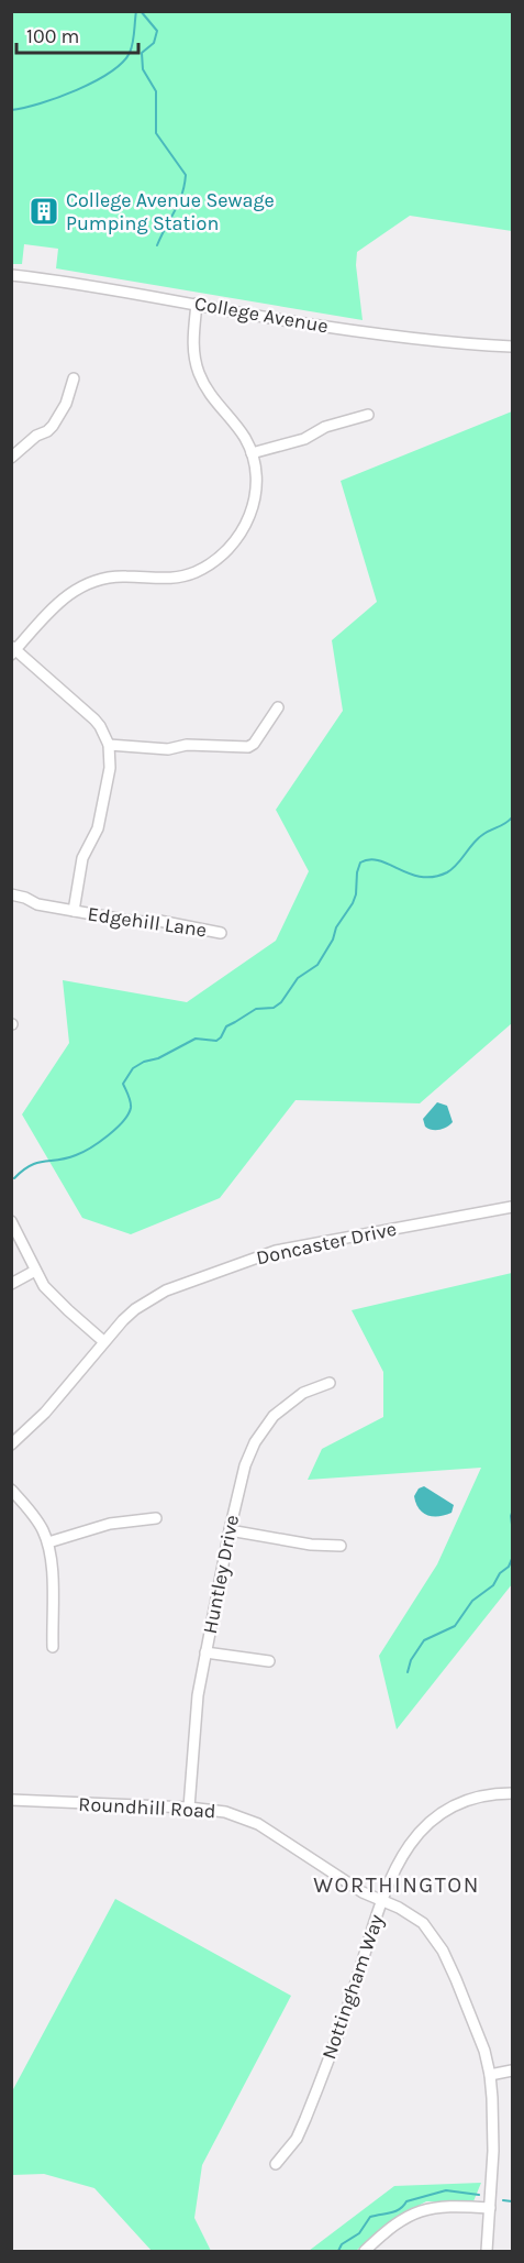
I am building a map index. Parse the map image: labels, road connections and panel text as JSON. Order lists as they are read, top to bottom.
{
  "streets": {
    "street": [
      "College Avenue",
      "Edgehill Lane",
      "Doncaster Drive",
      "Huntley Drive",
      "Roundhill Road",
      "Nottingham Way"
    ]
  },
  "crossings": [
    ["Huntley Drive", "Roundhill Road"],
    ["Roundhill Road", "Nottingham Way"]
  ],
  "districts": ["WORTHINGTON"],
  "places": {
    "building": ["College Avenue Sewage Pumping Station"]
  },
  "scale_bar": "100 m"
}
